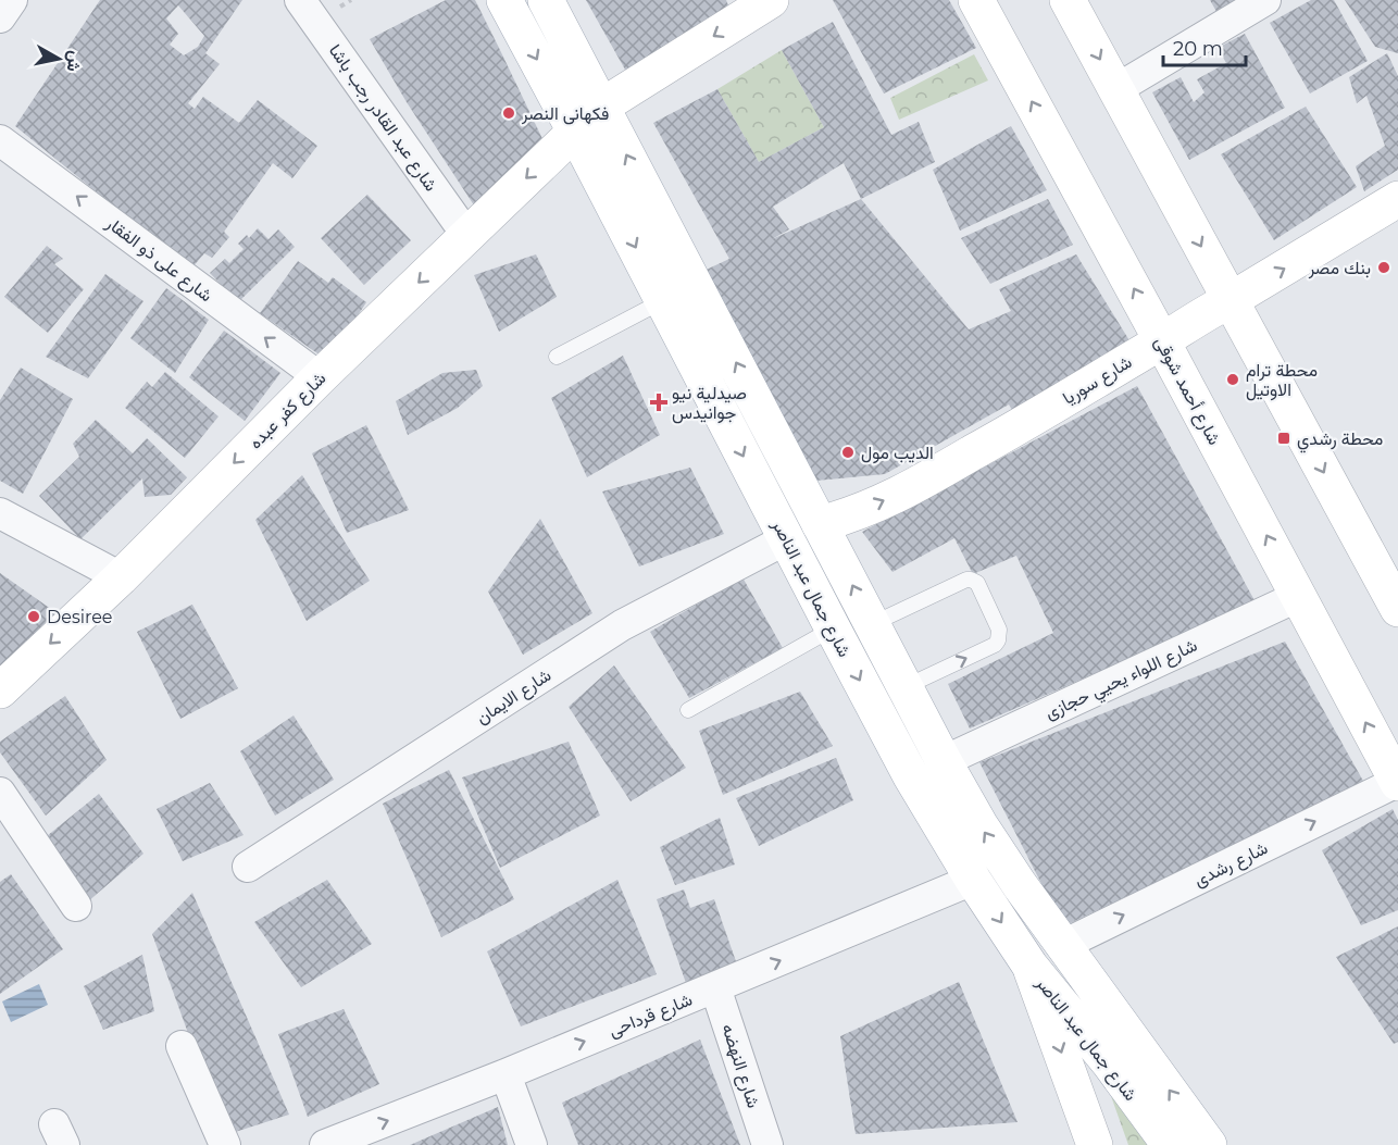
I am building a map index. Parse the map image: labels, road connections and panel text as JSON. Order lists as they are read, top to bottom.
{
  "streets": {
    "street": [
      "شارع عبد القادر رجب باشا",
      "شارع على ذو الفقار",
      "شارع سوريا",
      "شارع أحمد شوقى",
      "شارع كفر عبده",
      "شارع جمال عبد الناصر",
      "شارع اللواء يحيي حجازى",
      "شارع الايمان",
      "شارع رشدى",
      "شارع قرداحى",
      "شارع النهضه"
    ]
  },
  "crossings": [
    ["شارع عبد القادر رجب باشا", "شارع كفر عبده"],
    ["شارع على ذو الفقار", "شارع كفر عبده"],
    ["شارع سوريا", "شارع أحمد شوقى"],
    ["شارع سوريا", "شارع جمال عبد الناصر"],
    ["شارع أحمد شوقى", "شارع اللواء يحيي حجازى"],
    ["شارع أحمد شوقى", "شارع رشدى"],
    ["شارع كفر عبده", "شارع جمال عبد الناصر"],
    ["شارع جمال عبد الناصر", "شارع اللواء يحيي حجازى"],
    ["شارع جمال عبد الناصر", "شارع الايمان"],
    ["شارع جمال عبد الناصر", "شارع رشدى"],
    ["شارع جمال عبد الناصر", "شارع قرداحى"],
    ["شارع قرداحى", "شارع النهضه"]
  ],
  "one_way": [
    "شارع على ذو الفقار",
    "شارع سوريا",
    "شارع كفر عبده",
    "شارع رشدى",
    "شارع قرداحى"
  ],
  "places": {
    "other": [
      "فكهانى النصر",
      "بنك مصر",
      "محطة ترام الاوتيل",
      "الديب مول",
      "Desiree"
    ],
    "health": ["صيدلية نيو جوانيدس"],
    "transit": ["محطة رشدي"]
  },
  "scale_bar": "20 m",
  "north": "right"
}
